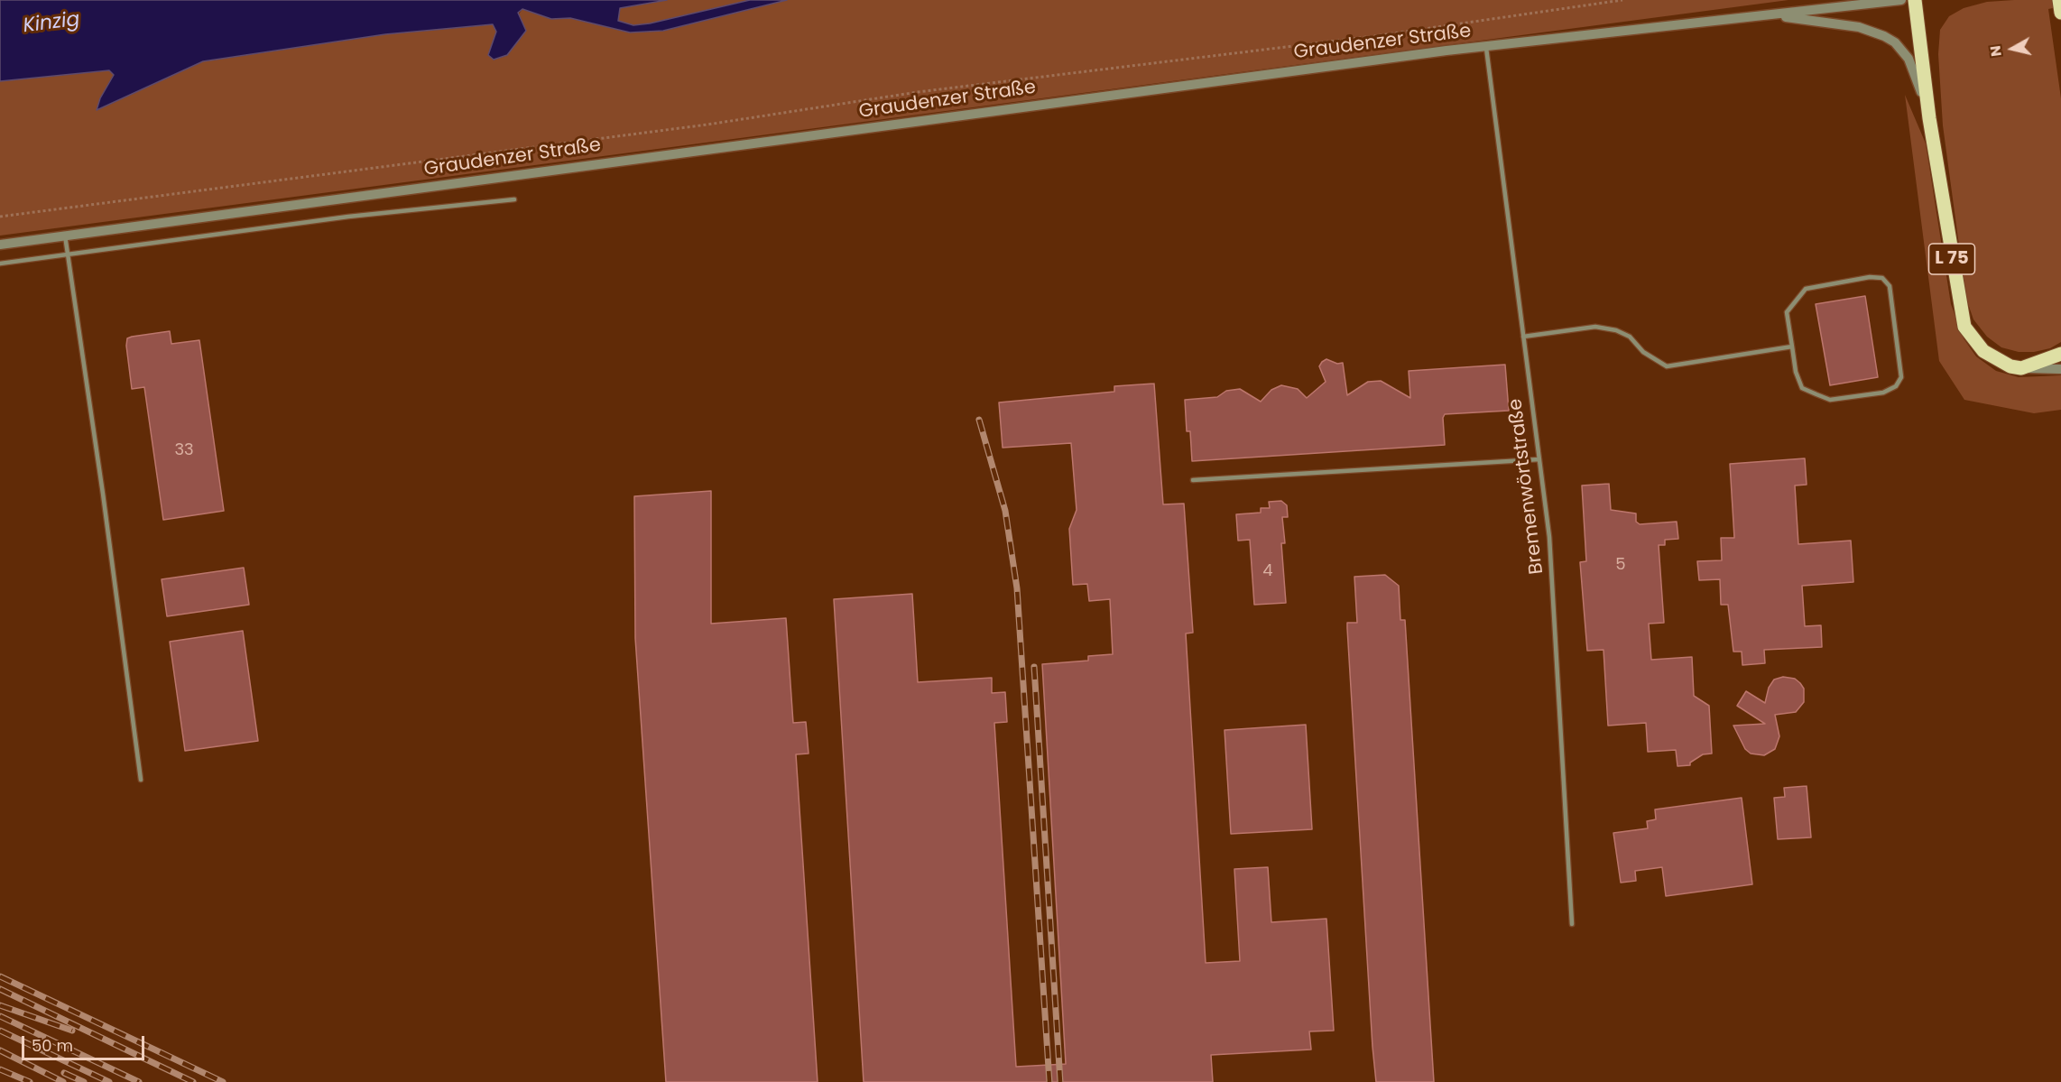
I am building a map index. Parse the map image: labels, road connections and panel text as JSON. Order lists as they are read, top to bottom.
{
  "streets": {
    "main road": ["L 75"],
    "street": ["Graudenzer Straße"],
    "lane": ["Bremenwörtstraße"]
  },
  "crossings": [
    ["Graudenzer Straße", "Bremenwörtstraße"]
  ],
  "water": ["Kinzig"],
  "house_numbers": ["33", "5", "4"],
  "scale_bar": "50 m",
  "north": "left"
}
